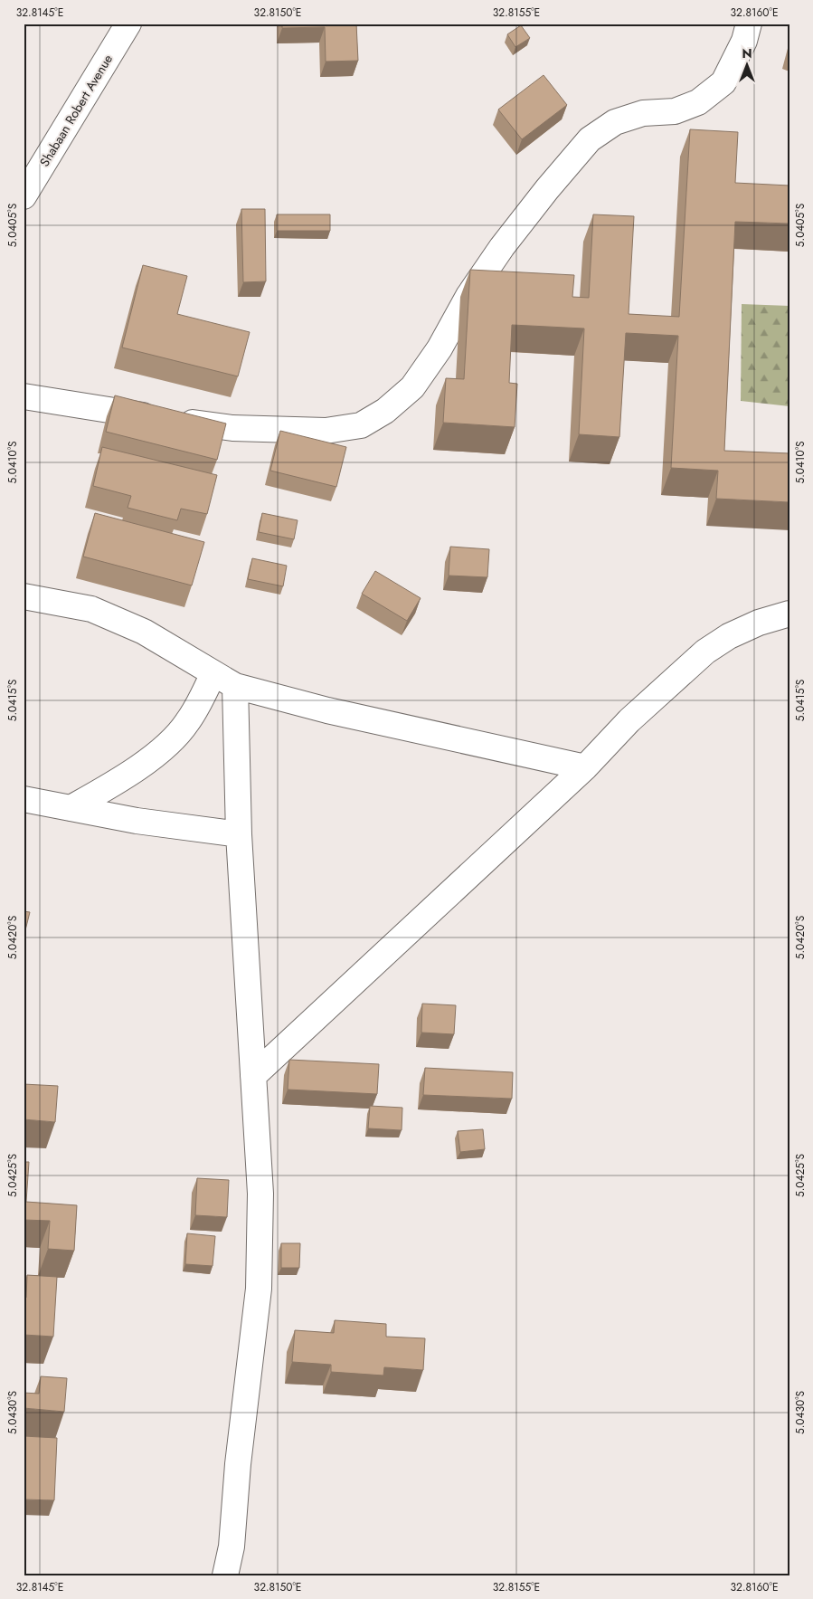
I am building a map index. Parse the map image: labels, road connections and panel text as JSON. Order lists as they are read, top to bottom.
{
  "streets": {
    "street": ["Shabaan Robert Avenue"]
  },
  "north": "top",
  "coordinates": [
    "32.8145°E",
    "32.8150°E",
    "32.8155°E",
    "32.8160°E",
    "5.0405°S",
    "5.0410°S",
    "5.0415°S",
    "5.0420°S",
    "5.0425°S",
    "5.0430°S"
  ]
}
